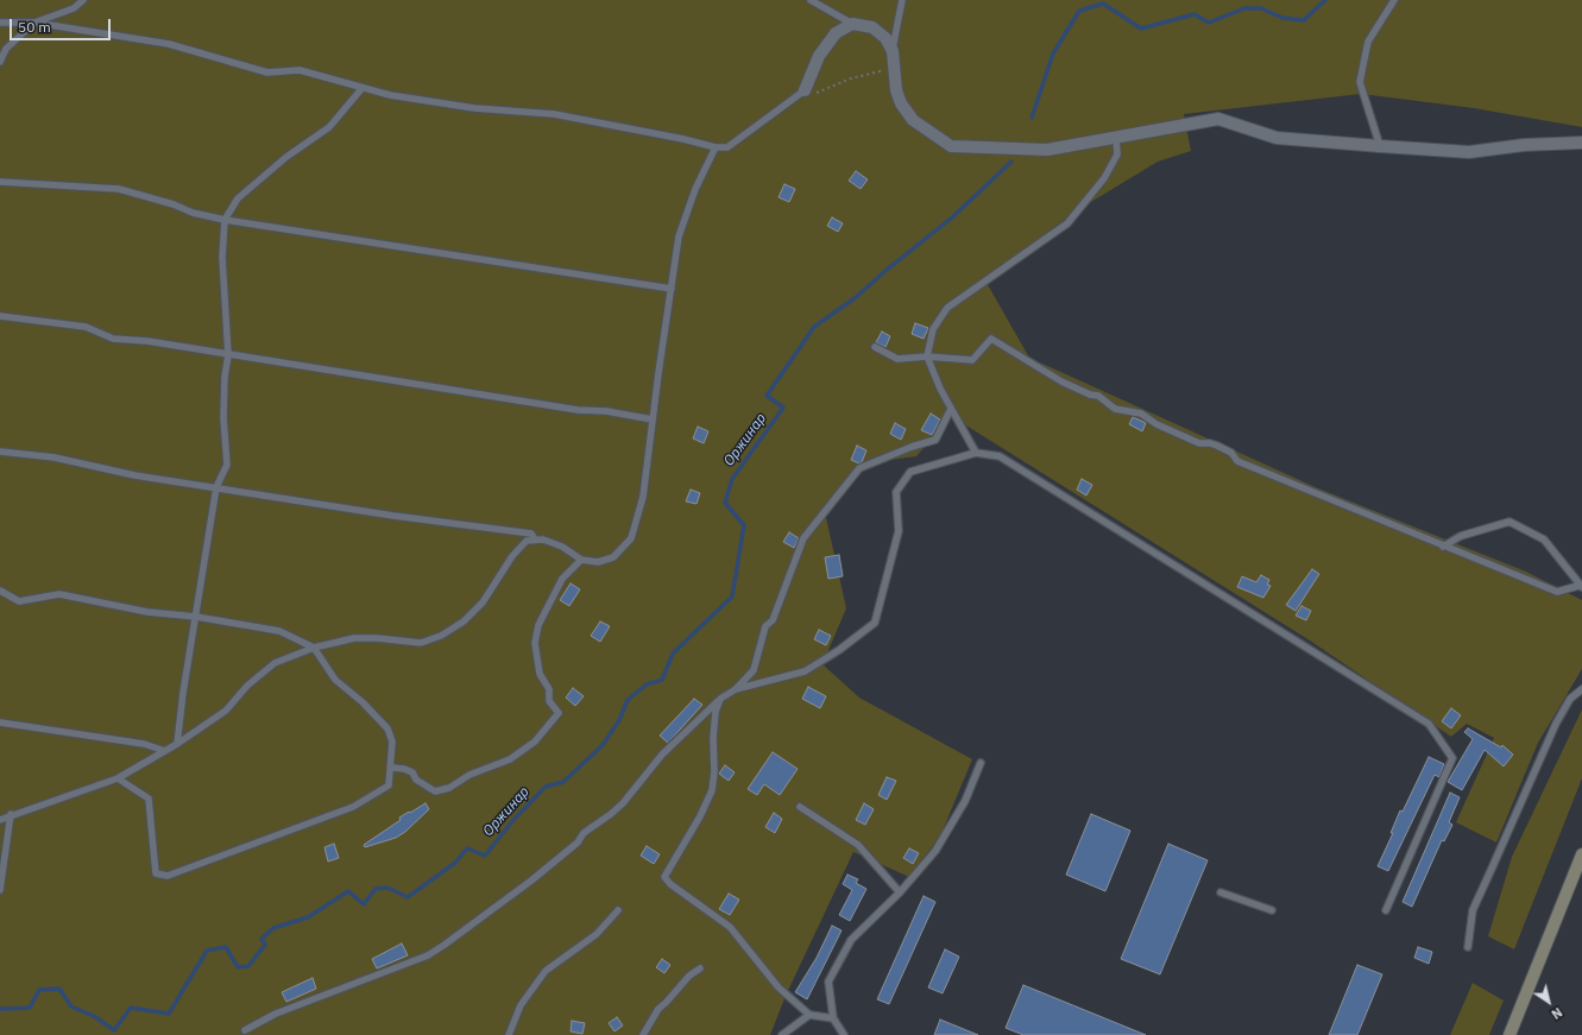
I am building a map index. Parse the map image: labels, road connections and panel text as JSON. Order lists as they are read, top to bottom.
{
  "water": ["Оржинар"],
  "scale_bar": "50 m",
  "north": "bottom right"
}
